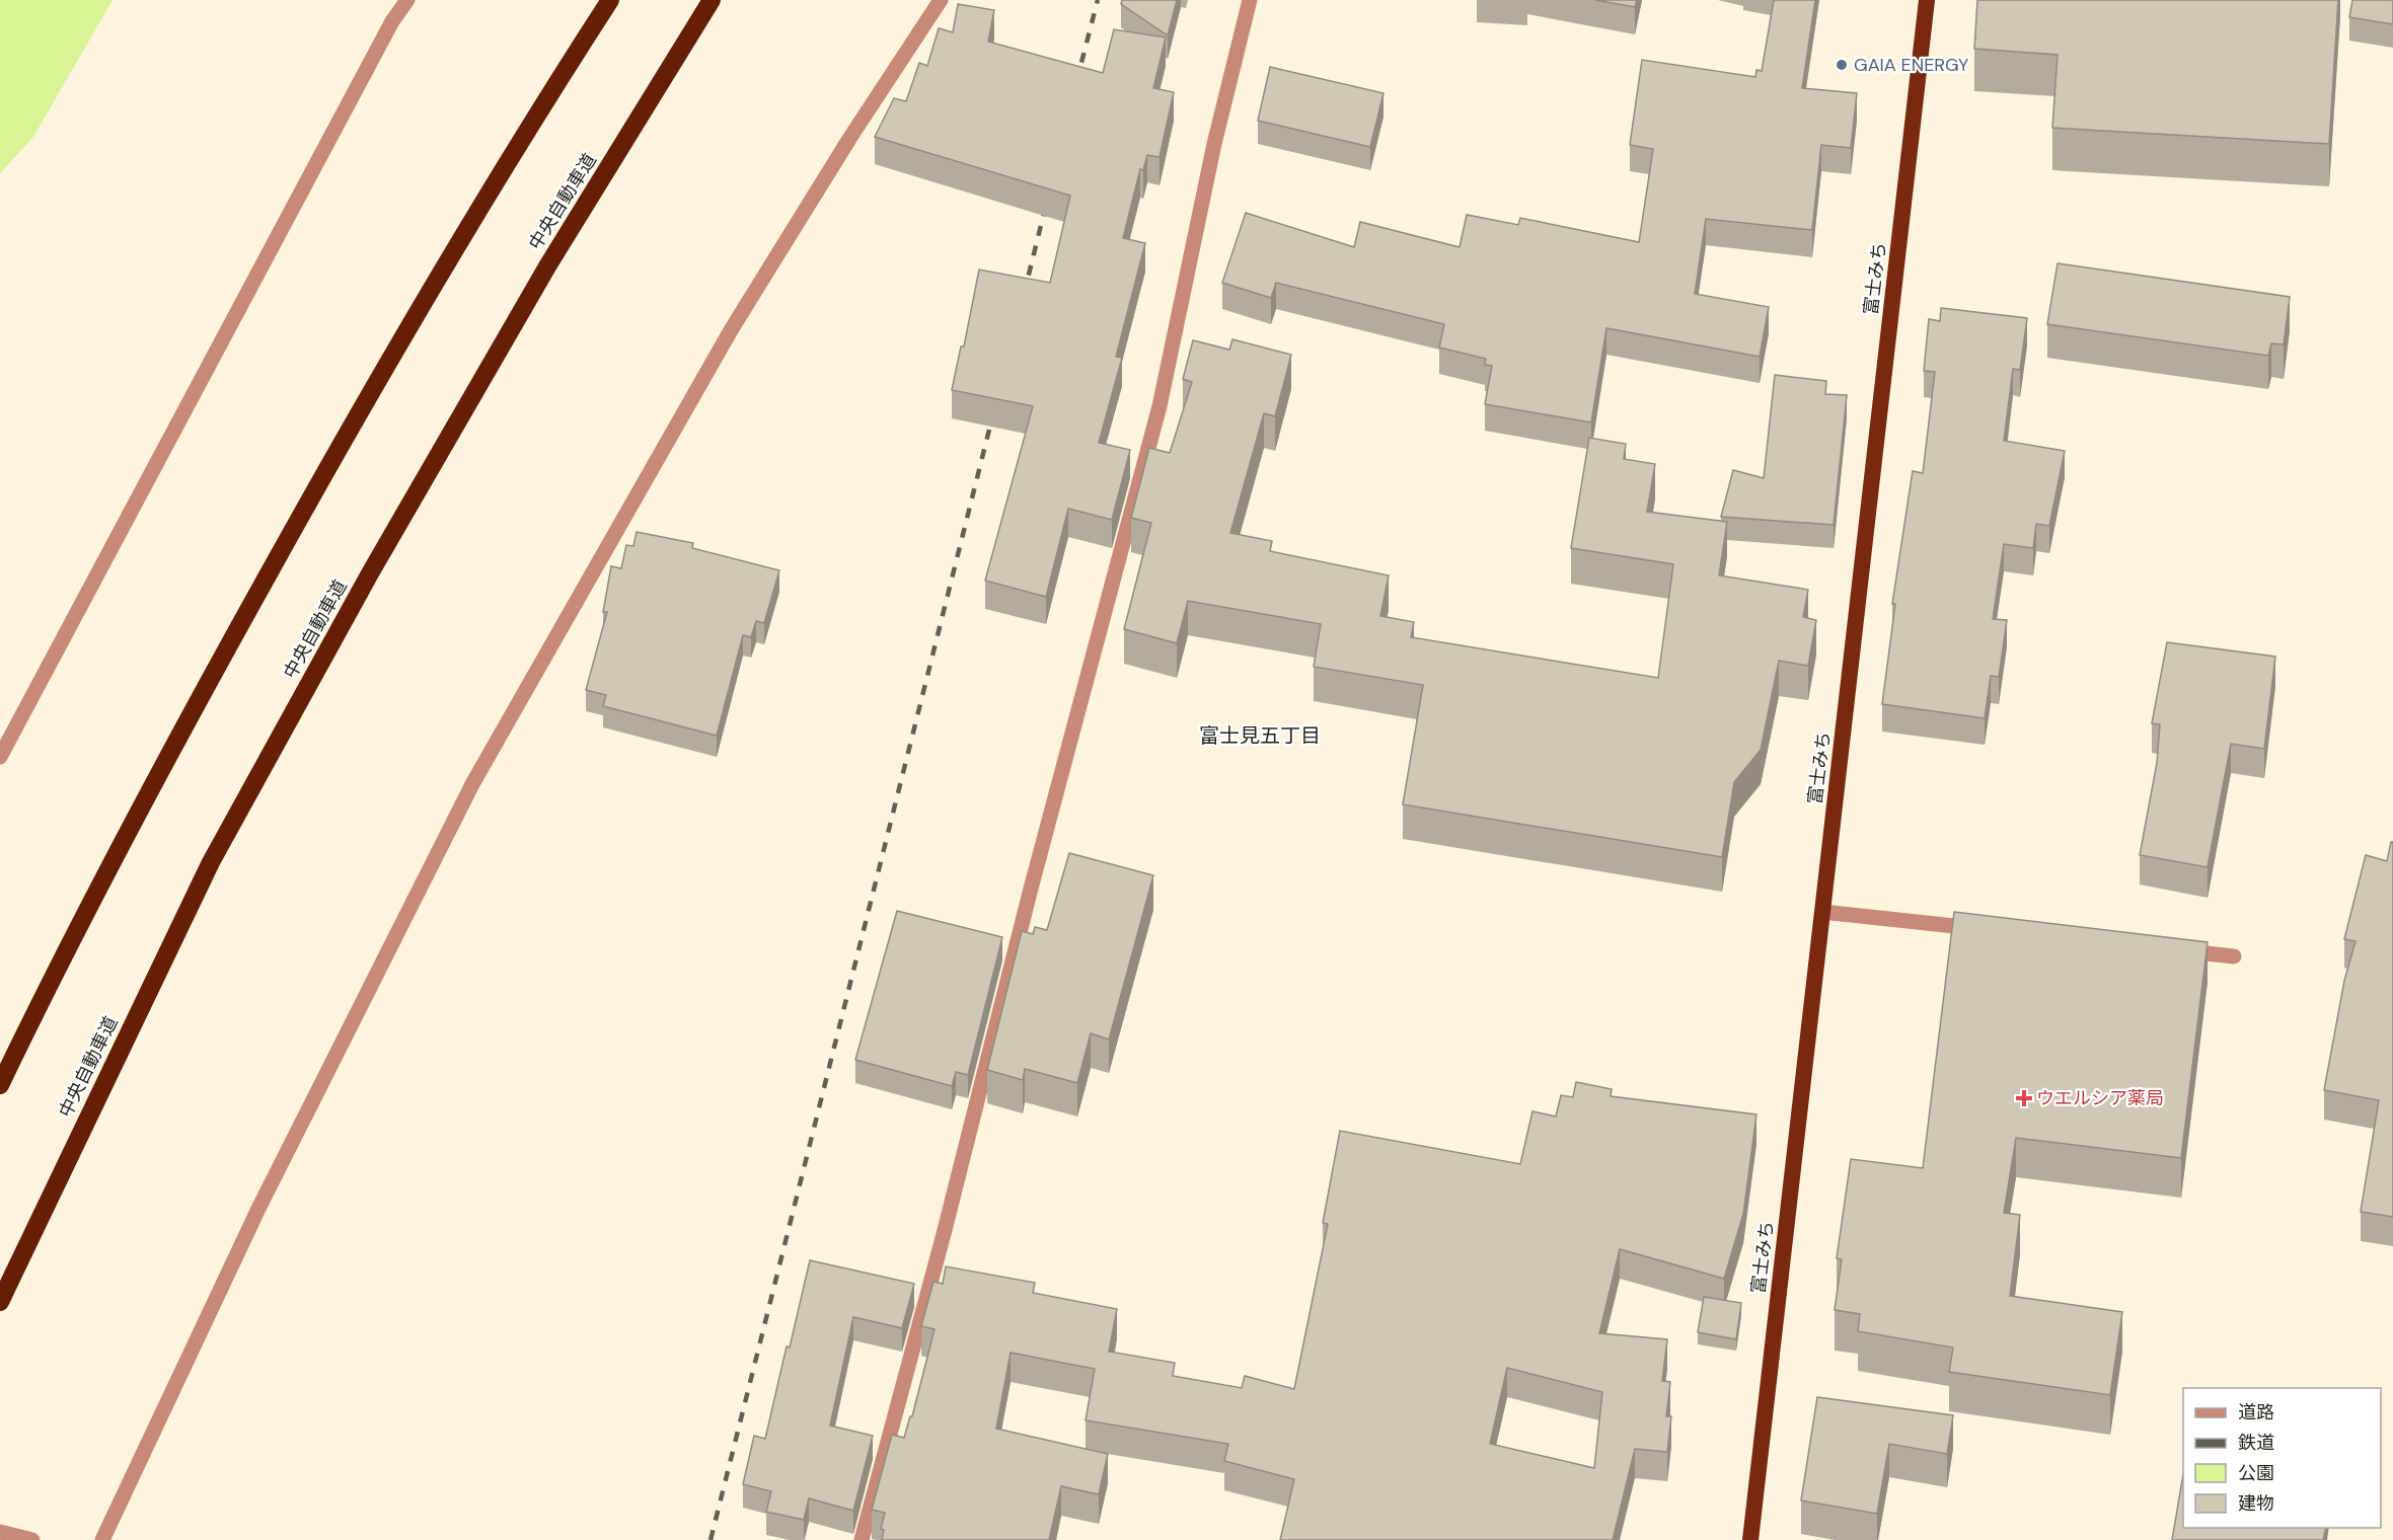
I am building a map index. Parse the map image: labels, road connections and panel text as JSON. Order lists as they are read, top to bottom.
{
  "streets": {
    "highway": ["中央自動車道", "富士みち"]
  },
  "districts": ["富士見五丁目"],
  "places": {
    "other": ["GAIA ENERGY"],
    "health": ["ウエルシア薬局"]
  },
  "legend": [
    "道路",
    "鉄道",
    "公園",
    "建物"
  ]
}
